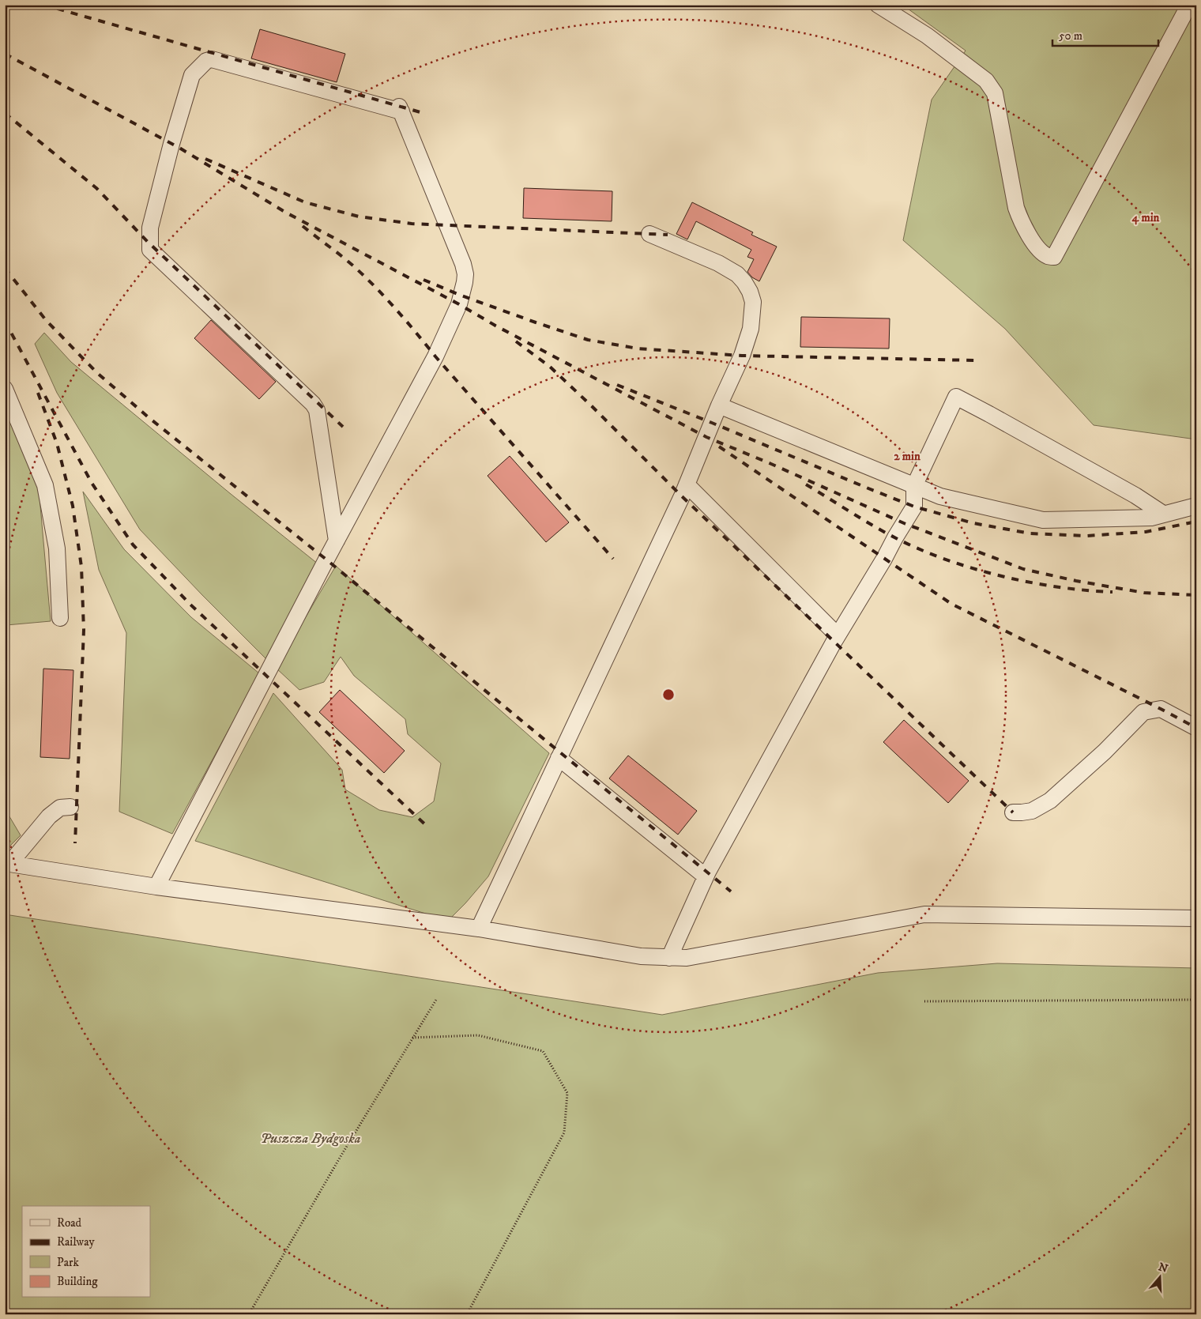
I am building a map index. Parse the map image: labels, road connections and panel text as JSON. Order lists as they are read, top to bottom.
{
  "parks": ["Puszcza Bydgoska"],
  "legend": [
    "Road",
    "Railway",
    "Park",
    "Building"
  ],
  "scale_bar": "50 m",
  "north": "top",
  "rings": ["4 min", "2 min"]
}
